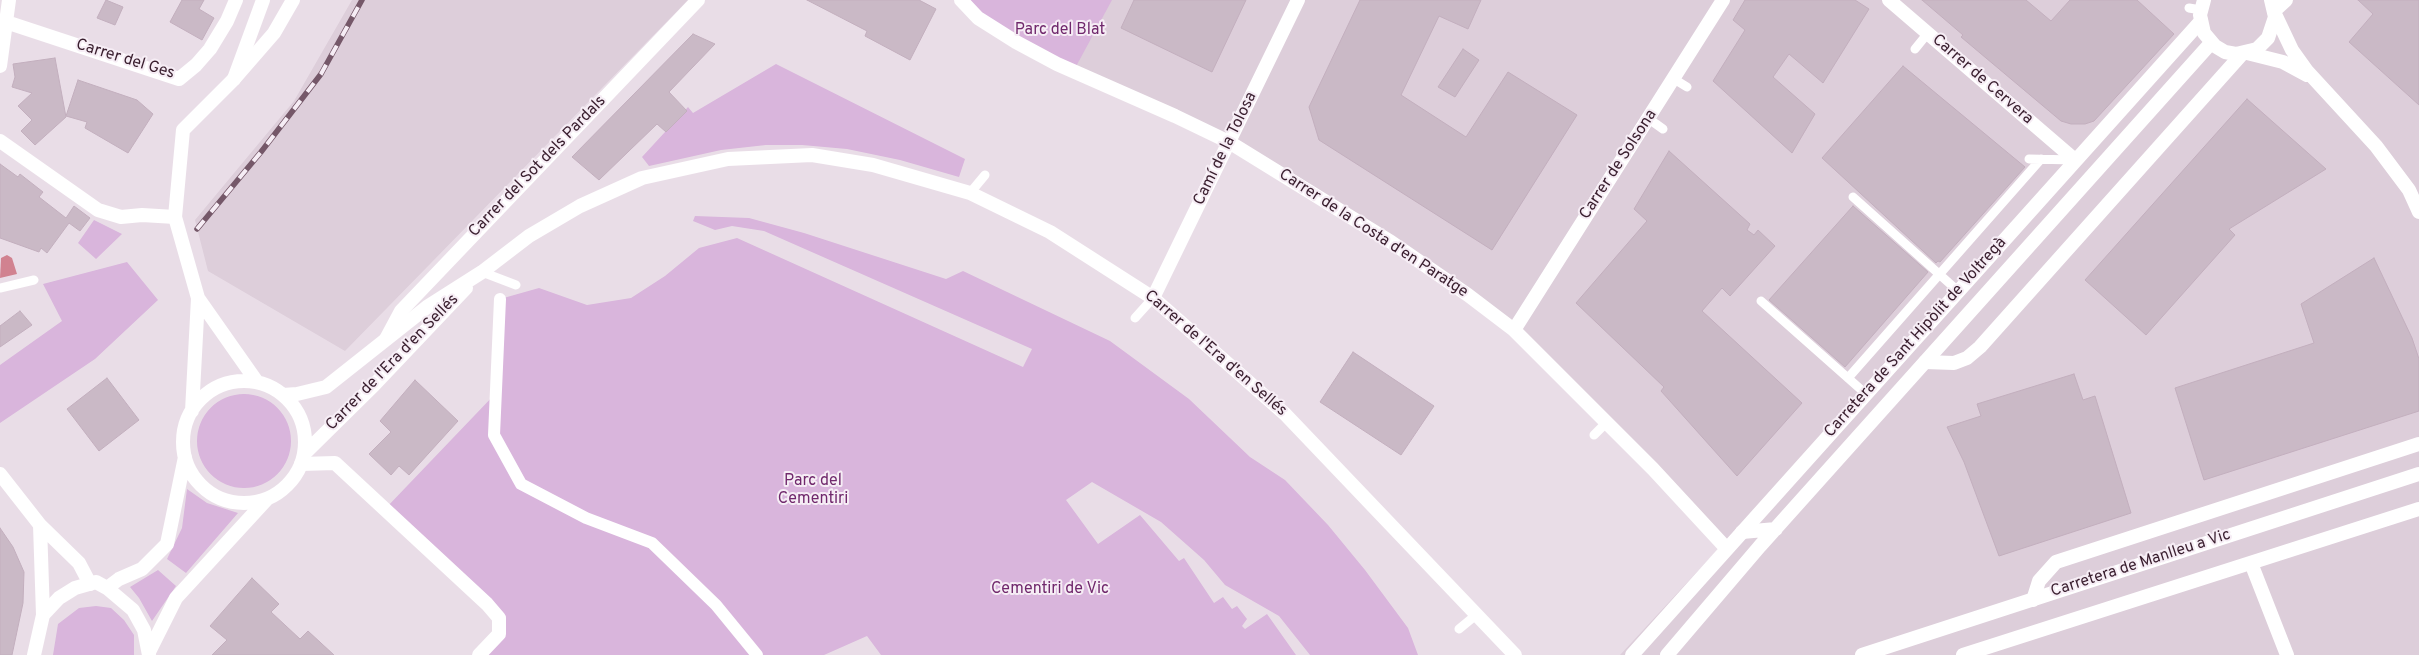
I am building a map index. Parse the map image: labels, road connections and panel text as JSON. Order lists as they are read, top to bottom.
{
  "streets": {
    "street": [
      "Carrer del Ges",
      "Carrer de Cervera",
      "Camí de la Tolosa",
      "Carrer de Solsona",
      "Carrer del Sot dels Pardals",
      "Carrer de la Costa d'en Paratge",
      "Carretera de Sant Hipòlit de Voltregà",
      "Carrer de l'Era d'en Sellés",
      "Carretera de Manlleu a Vic"
    ]
  },
  "crossings": [
    ["Carrer de Cervera", "Carretera de Sant Hipòlit de Voltregà"],
    ["Camí de la Tolosa", "Carrer de la Costa d'en Paratge"],
    ["Camí de la Tolosa", "Carrer de l'Era d'en Sellés"],
    ["Carrer de Solsona", "Carrer de la Costa d'en Paratge"],
    ["Carrer del Sot dels Pardals", "Carrer de l'Era d'en Sellés"],
    ["Carrer de la Costa d'en Paratge", "Carretera de Sant Hipòlit de Voltregà"]
  ],
  "parks": ["Parc del Blat", "Parc del Cementiri", "Cementiri de Vic"]
}
